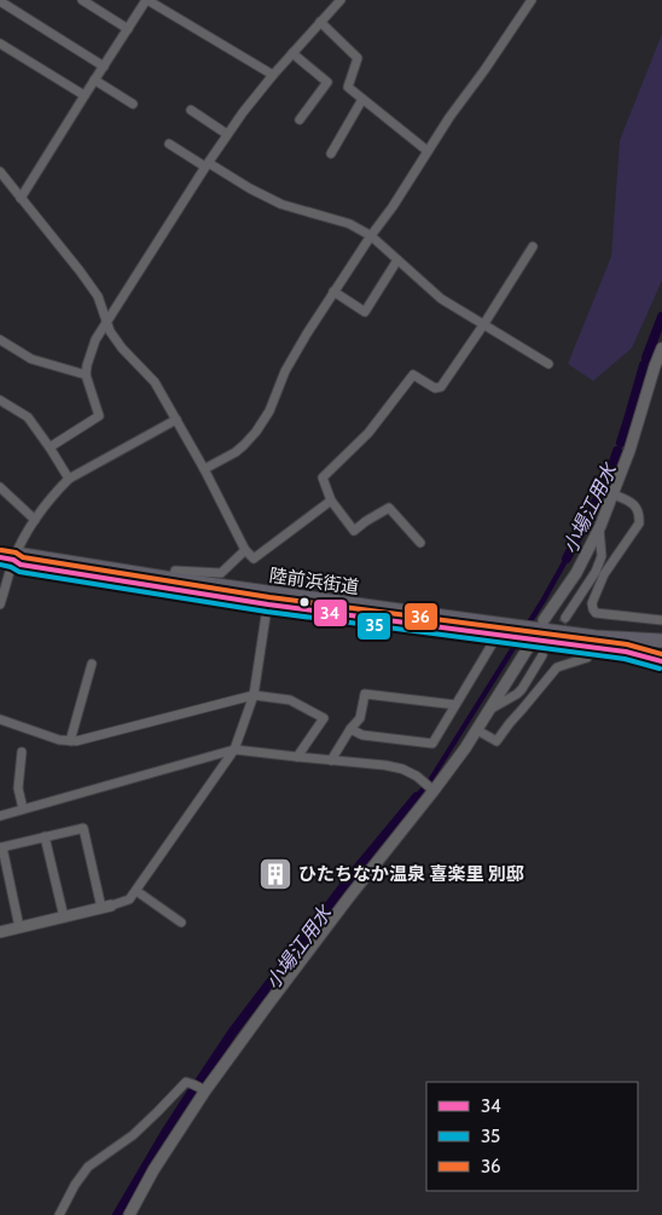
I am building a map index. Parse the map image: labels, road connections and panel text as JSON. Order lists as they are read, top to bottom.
{
  "streets": {
    "highway": ["陸前浜街道"]
  },
  "water": ["小場江用水"],
  "places": {
    "building": ["ひたちなか温泉 喜楽里 別邸"]
  },
  "lines": ["transit line 36", "transit line 34", "transit line 35"],
  "legend": ["34", "35", "36"]
}
